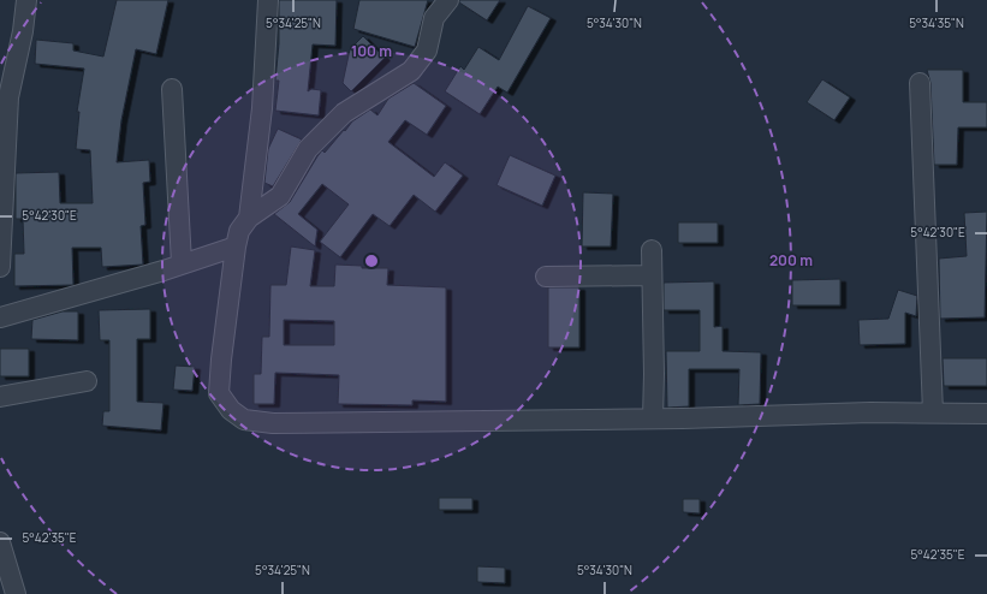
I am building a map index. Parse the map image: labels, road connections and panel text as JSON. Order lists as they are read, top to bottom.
{
  "coordinates": [
    "5°34'25\"N",
    "5°34'30\"N",
    "5°34'35\"N",
    "5°42'30\"E",
    "5°42'35\"E"
  ],
  "rings": ["100 m", "200 m"]
}
